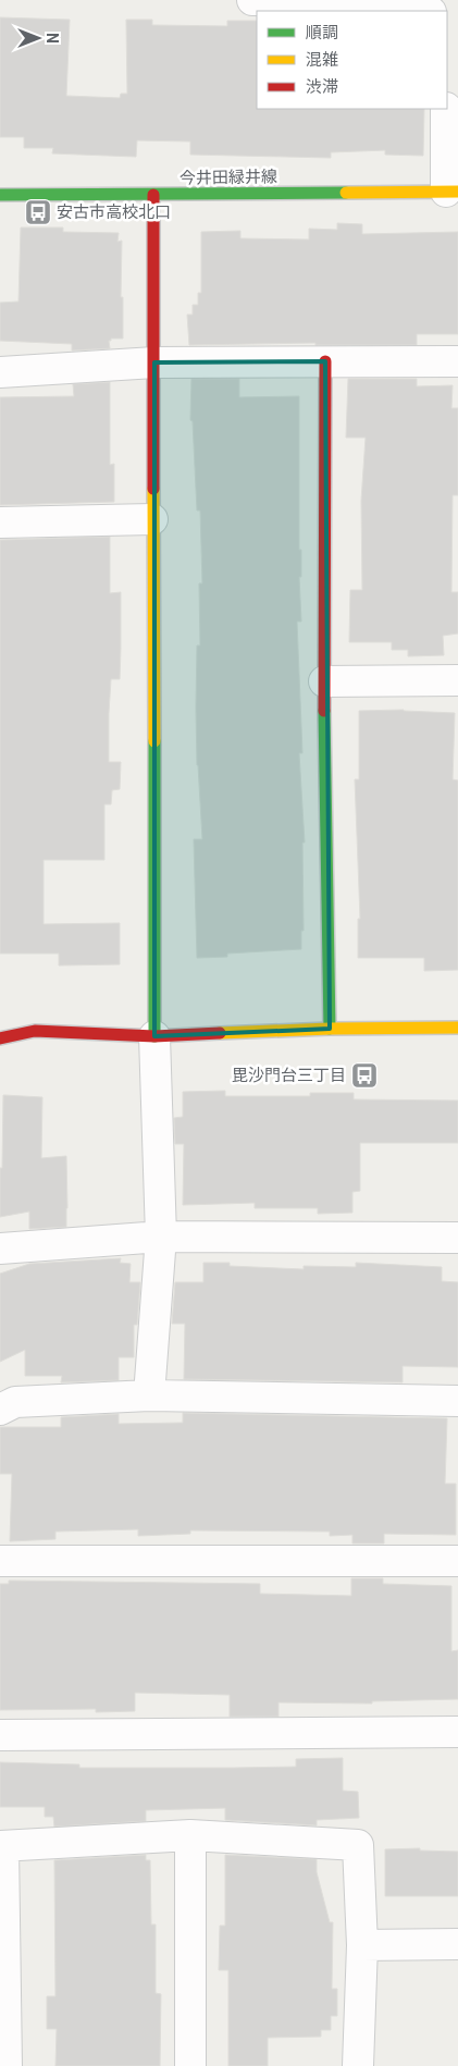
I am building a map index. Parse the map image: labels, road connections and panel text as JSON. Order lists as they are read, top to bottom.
{
  "streets": {
    "street": ["今井田緑井線"]
  },
  "places": {
    "bus stop": ["安古市高校北口", "毘沙門台三丁目"]
  },
  "legend": ["順調", "混雑", "渋滞"],
  "north": "right"
}
